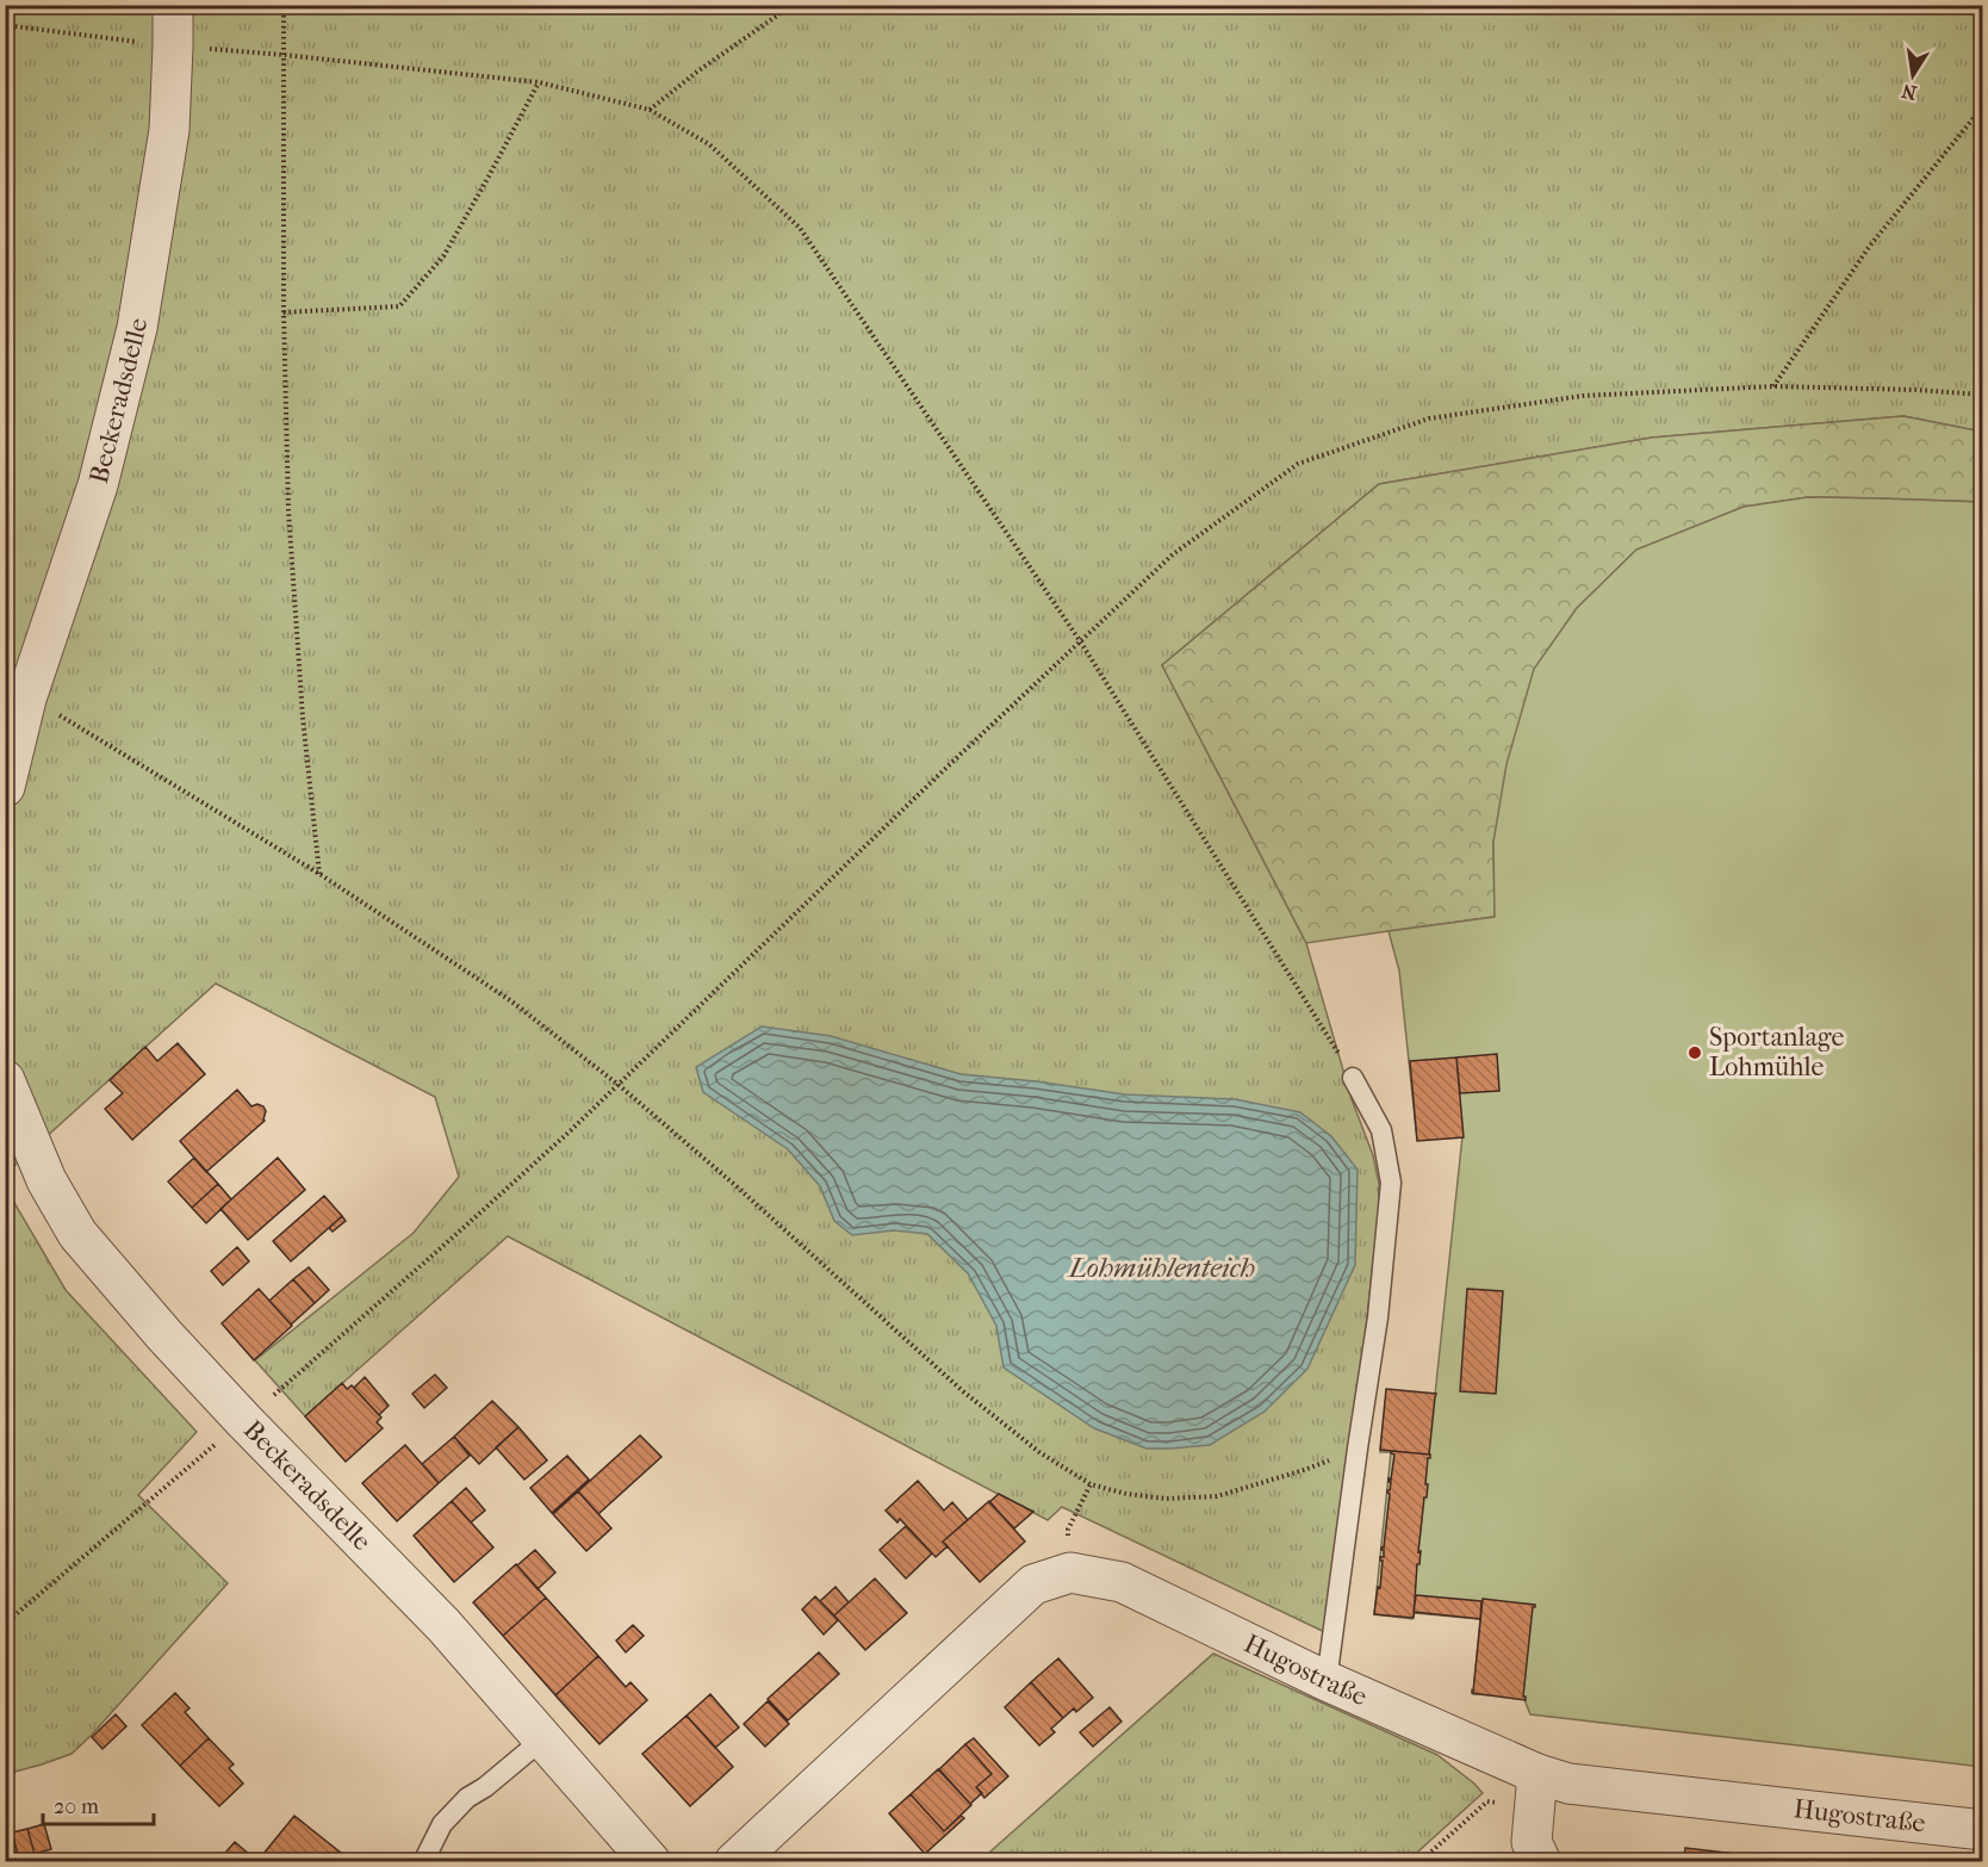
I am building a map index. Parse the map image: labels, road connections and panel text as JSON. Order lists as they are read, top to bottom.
{
  "streets": {
    "street": ["Beckeradsdelle", "Hugostraße"]
  },
  "water": ["Lohmühlenteich"],
  "places": ["Sportanlage Lohmühle"],
  "scale_bar": "20 m",
  "north": "bottom"
}
